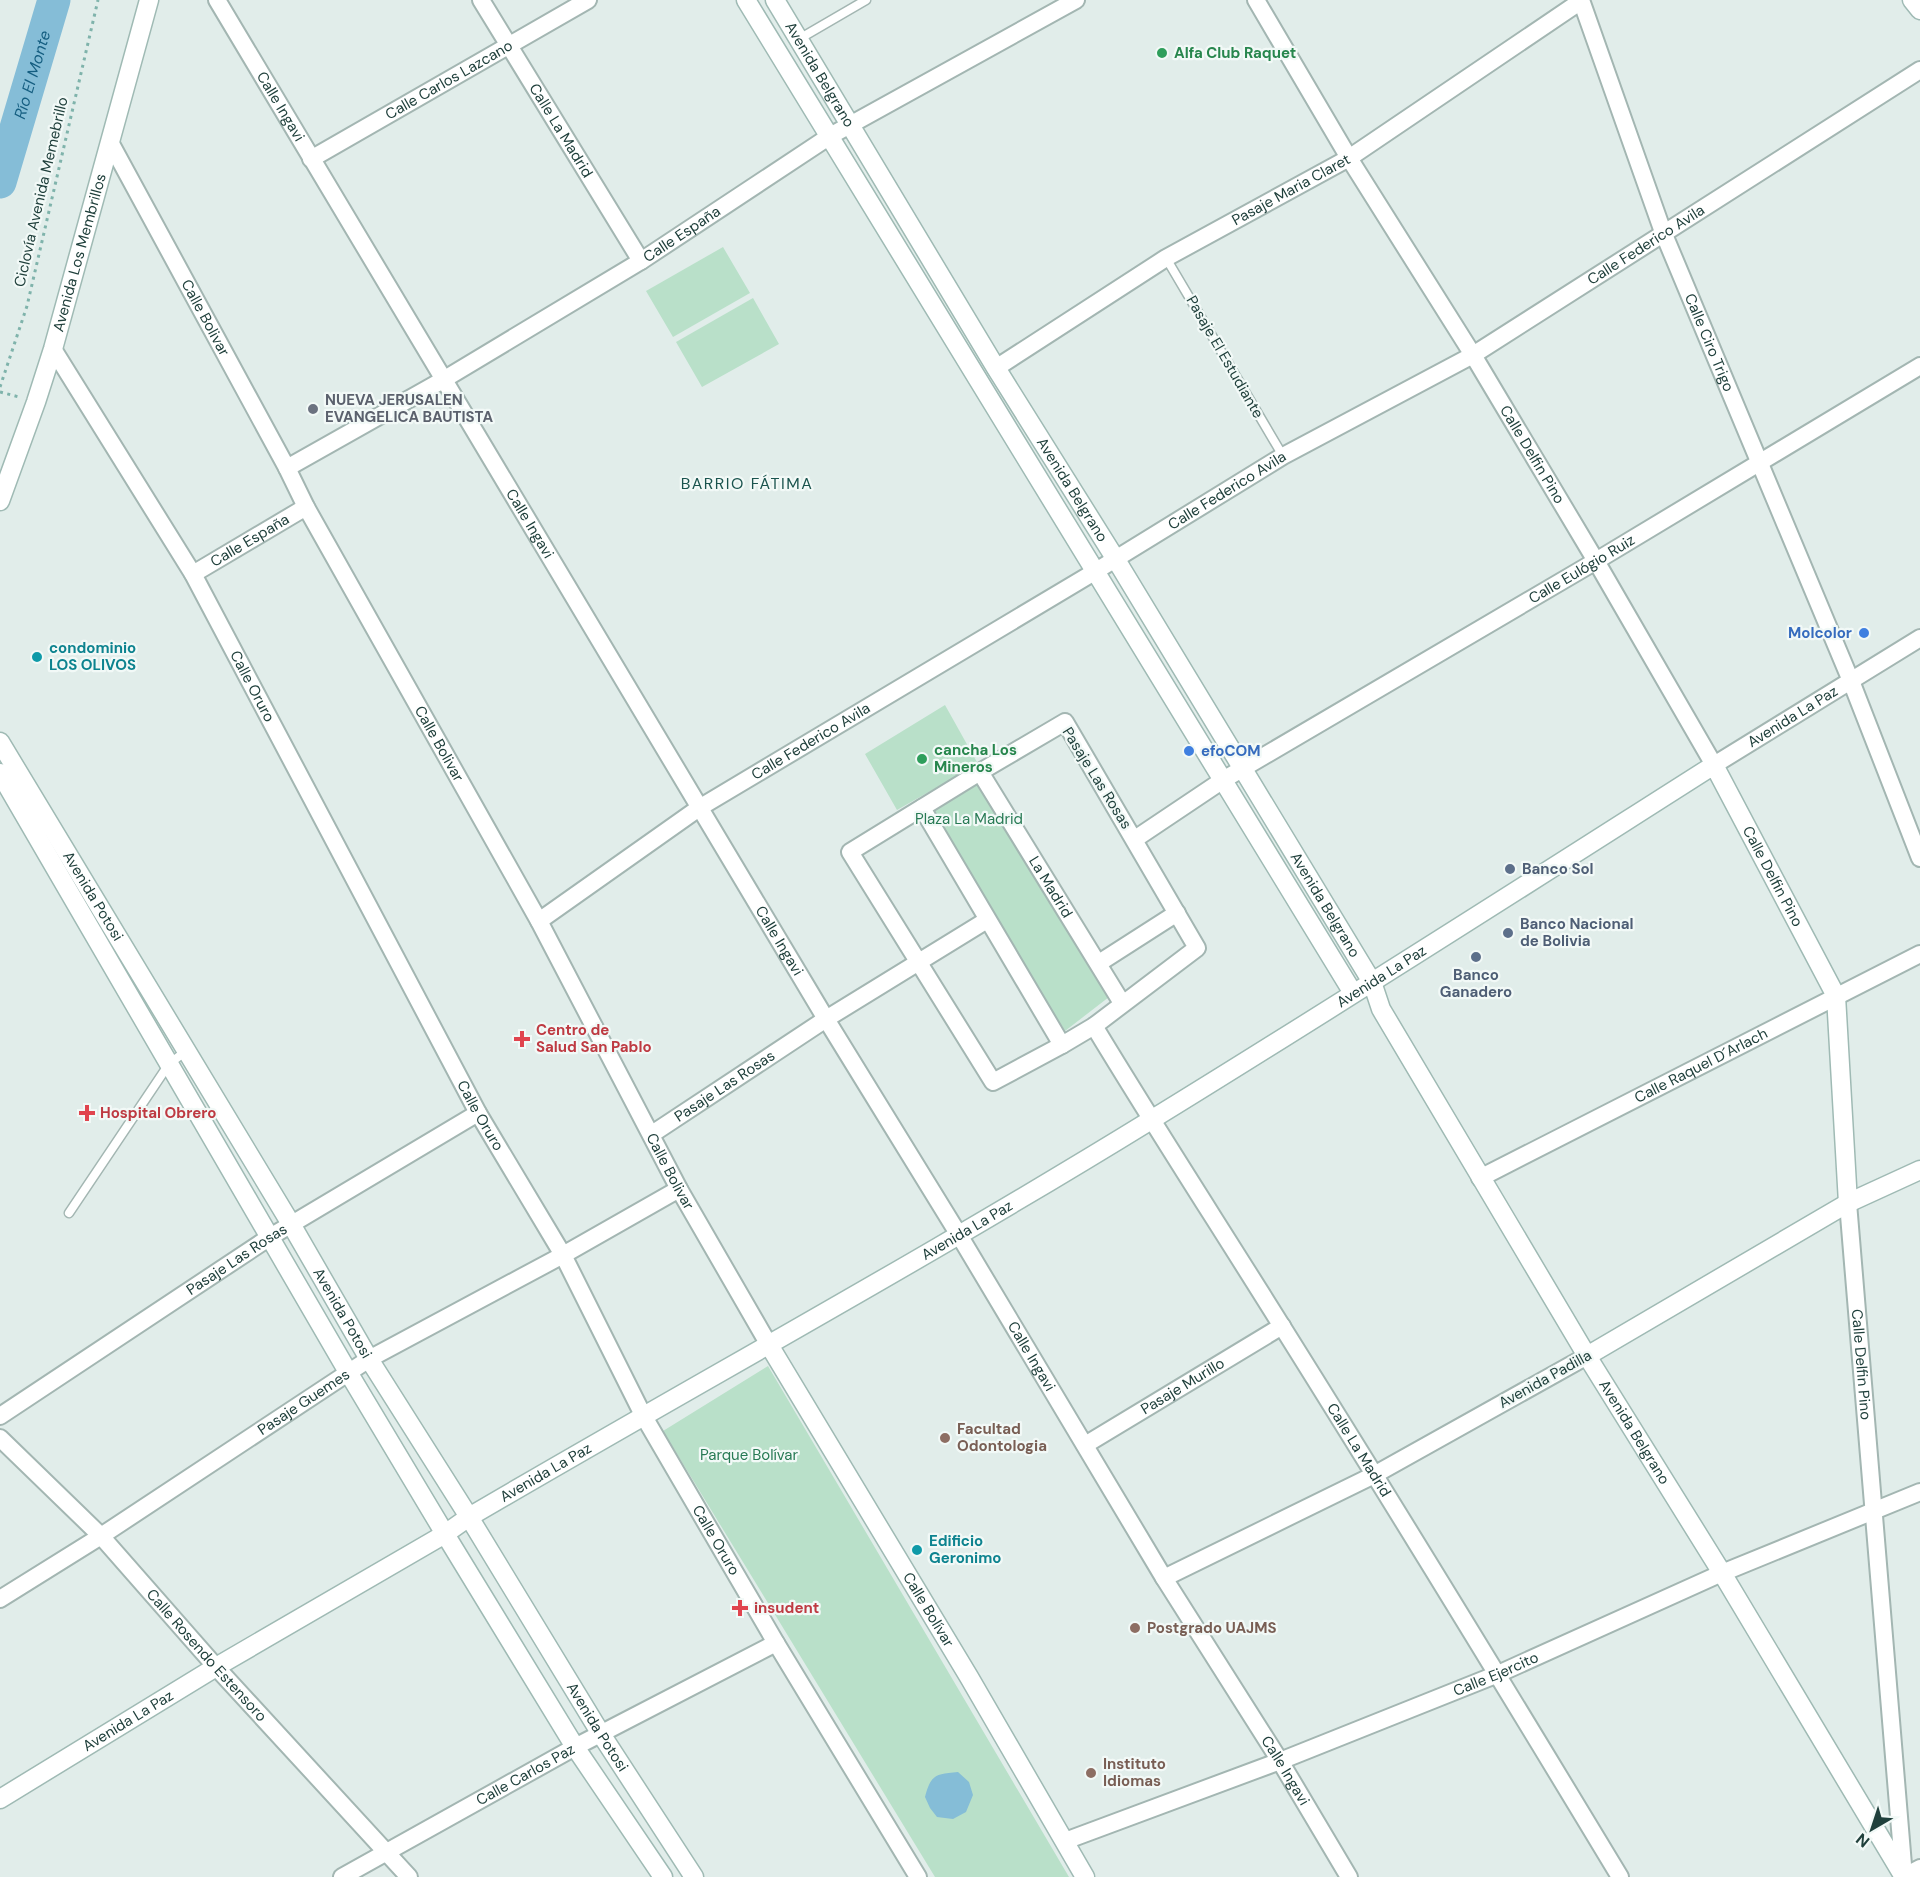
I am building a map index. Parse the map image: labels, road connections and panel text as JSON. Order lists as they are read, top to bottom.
{
  "streets": {
    "street": [
      "Avenida Belgrano",
      "Calle Carlos Lazcano",
      "Calle Ingavi",
      "Calle La Madrid",
      "Pasaje Maria Claret",
      "Calle España",
      "Calle Federico Avila",
      "Avenida Los Membrillos",
      "Calle Bolivar",
      "Calle Ciro Trigo",
      "Calle Delfin Pino",
      "Calle Eulógio Ruiz",
      "Calle Oruro",
      "Avenida La Paz",
      "Pasaje Las Rosas",
      "La Madrid",
      "Avenida Potosi",
      "Calle Raquel D´Arlach",
      "Avenida Padilla",
      "Pasaje Murillo",
      "Pasaje Guemes",
      "Calle Bolívar",
      "Calle Rosendo Estensoro",
      "Calle Ejercito",
      "Calle Carlos Paz"
    ],
    "lane": ["Pasaje El Estudiante"],
    "path": ["Ciclovía Avenida Memebrillo"]
  },
  "crossings": [
    ["Avenida Belgrano", "Pasaje Maria Claret"],
    ["Avenida Belgrano", "Calle España"],
    ["Avenida Belgrano", "Calle Federico Avila"],
    ["Avenida Belgrano", "Calle Delfin Pino"],
    ["Avenida Belgrano", "Calle Eulógio Ruiz"],
    ["Avenida Belgrano", "Avenida La Paz"],
    ["Avenida Belgrano", "Calle Raquel D´Arlach"],
    ["Avenida Belgrano", "Avenida Padilla"],
    ["Avenida Belgrano", "Calle Ejercito"],
    ["Calle Carlos Lazcano", "Calle Ingavi"],
    ["Calle Carlos Lazcano", "Calle La Madrid"],
    ["Calle Ingavi", "Calle España"],
    ["Calle Ingavi", "Calle Federico Avila"],
    ["Calle Ingavi", "Avenida La Paz"],
    ["Calle Ingavi", "Pasaje Las Rosas"],
    ["Calle Ingavi", "Avenida Padilla"],
    ["Calle Ingavi", "Pasaje Murillo"],
    ["Calle Ingavi", "Calle Ejercito"],
    ["Calle La Madrid", "Calle España"],
    ["Calle La Madrid", "Avenida La Paz"],
    ["Calle La Madrid", "Pasaje Las Rosas"],
    ["Calle La Madrid", "Avenida Padilla"],
    ["Calle La Madrid", "Pasaje Murillo"],
    ["Calle La Madrid", "Calle Ejercito"],
    ["Pasaje Maria Claret", "Calle Ciro Trigo"],
    ["Pasaje Maria Claret", "Pasaje El Estudiante"],
    ["Pasaje Maria Claret", "Calle Delfin Pino"],
    ["Calle España", "Calle Bolivar"],
    ["Calle España", "Calle Oruro"],
    ["Calle Federico Avila", "Calle Bolivar"],
    ["Calle Federico Avila", "Calle Ciro Trigo"],
    ["Calle Federico Avila", "Pasaje El Estudiante"],
    ["Calle Federico Avila", "Calle Delfin Pino"],
    ["Avenida Los Membrillos", "Calle Bolivar"],
    ["Avenida Los Membrillos", "Calle Oruro"],
    ["Calle Bolivar", "Avenida La Paz"],
    ["Calle Bolivar", "Pasaje Las Rosas"],
    ["Calle Bolivar", "Pasaje Guemes"],
    ["Calle Bolivar", "Calle Bolívar"],
    ["Calle Ciro Trigo", "Calle Eulógio Ruiz"],
    ["Calle Ciro Trigo", "Avenida La Paz"],
    ["Calle Delfin Pino", "Calle Eulógio Ruiz"],
    ["Calle Delfin Pino", "Avenida La Paz"],
    ["Calle Delfin Pino", "Calle Raquel D´Arlach"],
    ["Calle Delfin Pino", "Avenida Padilla"],
    ["Calle Delfin Pino", "Calle Ejercito"],
    ["Calle Oruro", "Avenida La Paz"],
    ["Calle Oruro", "Pasaje Las Rosas"],
    ["Calle Oruro", "Pasaje Guemes"],
    ["Calle Oruro", "Calle Carlos Paz"],
    ["Avenida La Paz", "Avenida Potosi"],
    ["Avenida La Paz", "Calle Bolívar"],
    ["Avenida La Paz", "Calle Rosendo Estensoro"],
    ["Pasaje Las Rosas", "La Madrid"],
    ["Pasaje Las Rosas", "Avenida Potosi"],
    ["Avenida Potosi", "Pasaje Guemes"],
    ["Avenida Potosi", "Calle Carlos Paz"],
    ["Pasaje Guemes", "Calle Rosendo Estensoro"],
    ["Calle Bolívar", "Calle Ejercito"],
    ["Calle Rosendo Estensoro", "Calle Carlos Paz"]
  ],
  "districts": ["BARRIO FÁTIMA"],
  "water": ["Río El Monte"],
  "parks": ["Plaza La Madrid", "Parque Bolívar"],
  "places": {
    "other": [
      "Alfa Club Raquet",
      "NUEVA JERUSALEN EVANGELICA BAUTISTA",
      "Molcolor",
      "condominio LOS OLIVOS",
      "efoCOM",
      "cancha Los Mineros",
      "Banco Sol",
      "Banco Nacional de Bolivia",
      "Banco Ganadero",
      "Facultad Odontologia",
      "Edificio Geronimo",
      "Postgrado UAJMS",
      "Instituto Idiomas"
    ],
    "health": ["Centro de Salud San Pablo", "Hospital Obrero", "insudent"]
  },
  "north": "bottom left"
}
